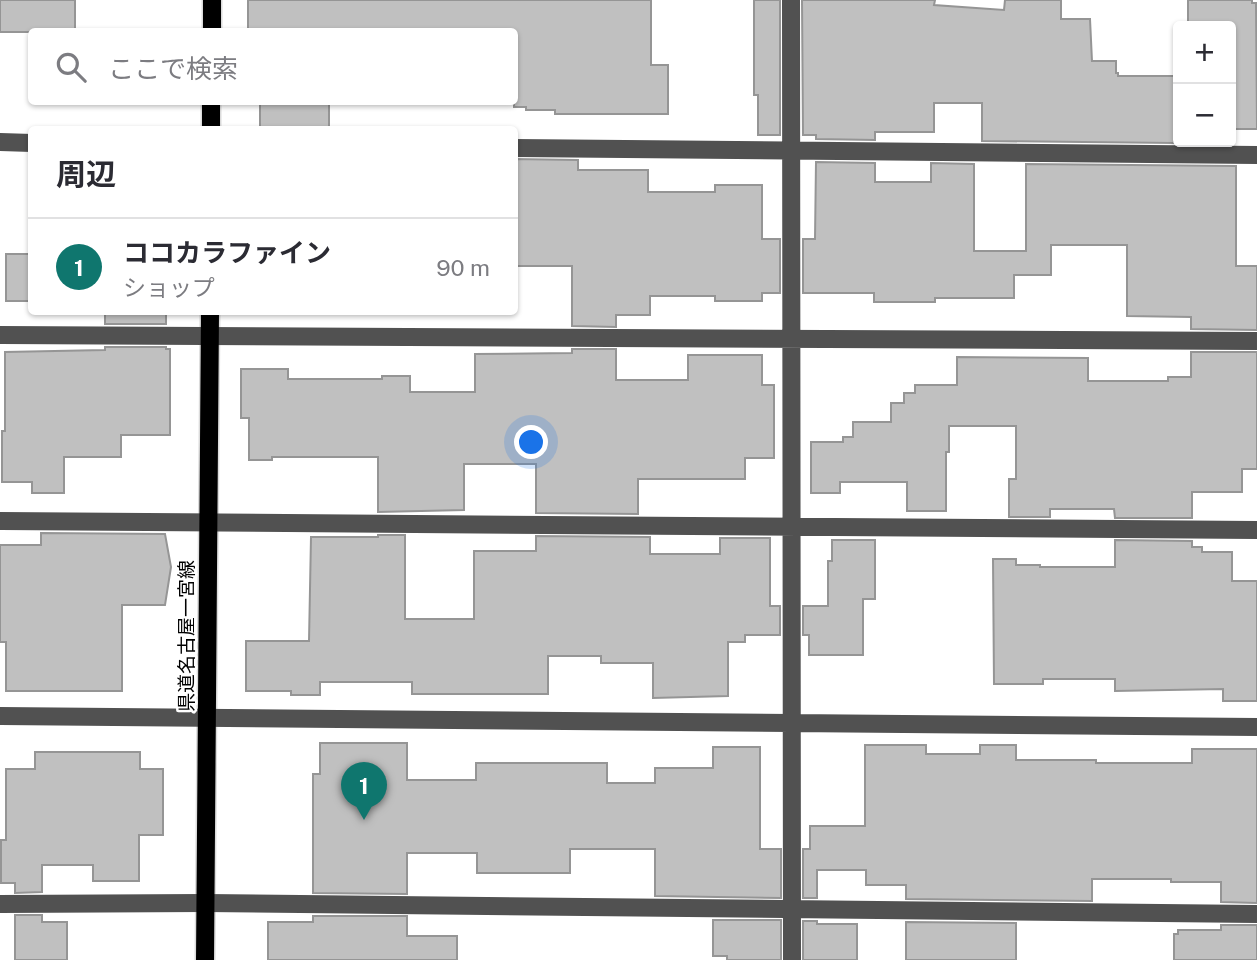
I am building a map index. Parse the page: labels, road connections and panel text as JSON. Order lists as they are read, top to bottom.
{
  "streets": {
    "main road": ["県道名古屋一宮線"]
  },
  "page": {
    "map_buttons": ["+", "−"],
    "search": "ここで検索",
    "heading": "周辺",
    "list": [
      {
        "mark": "1",
        "name": "ココカラファイン",
        "note": "ショップ",
        "value": "90 m"
      }
    ],
    "pins": "1"
  }
}
